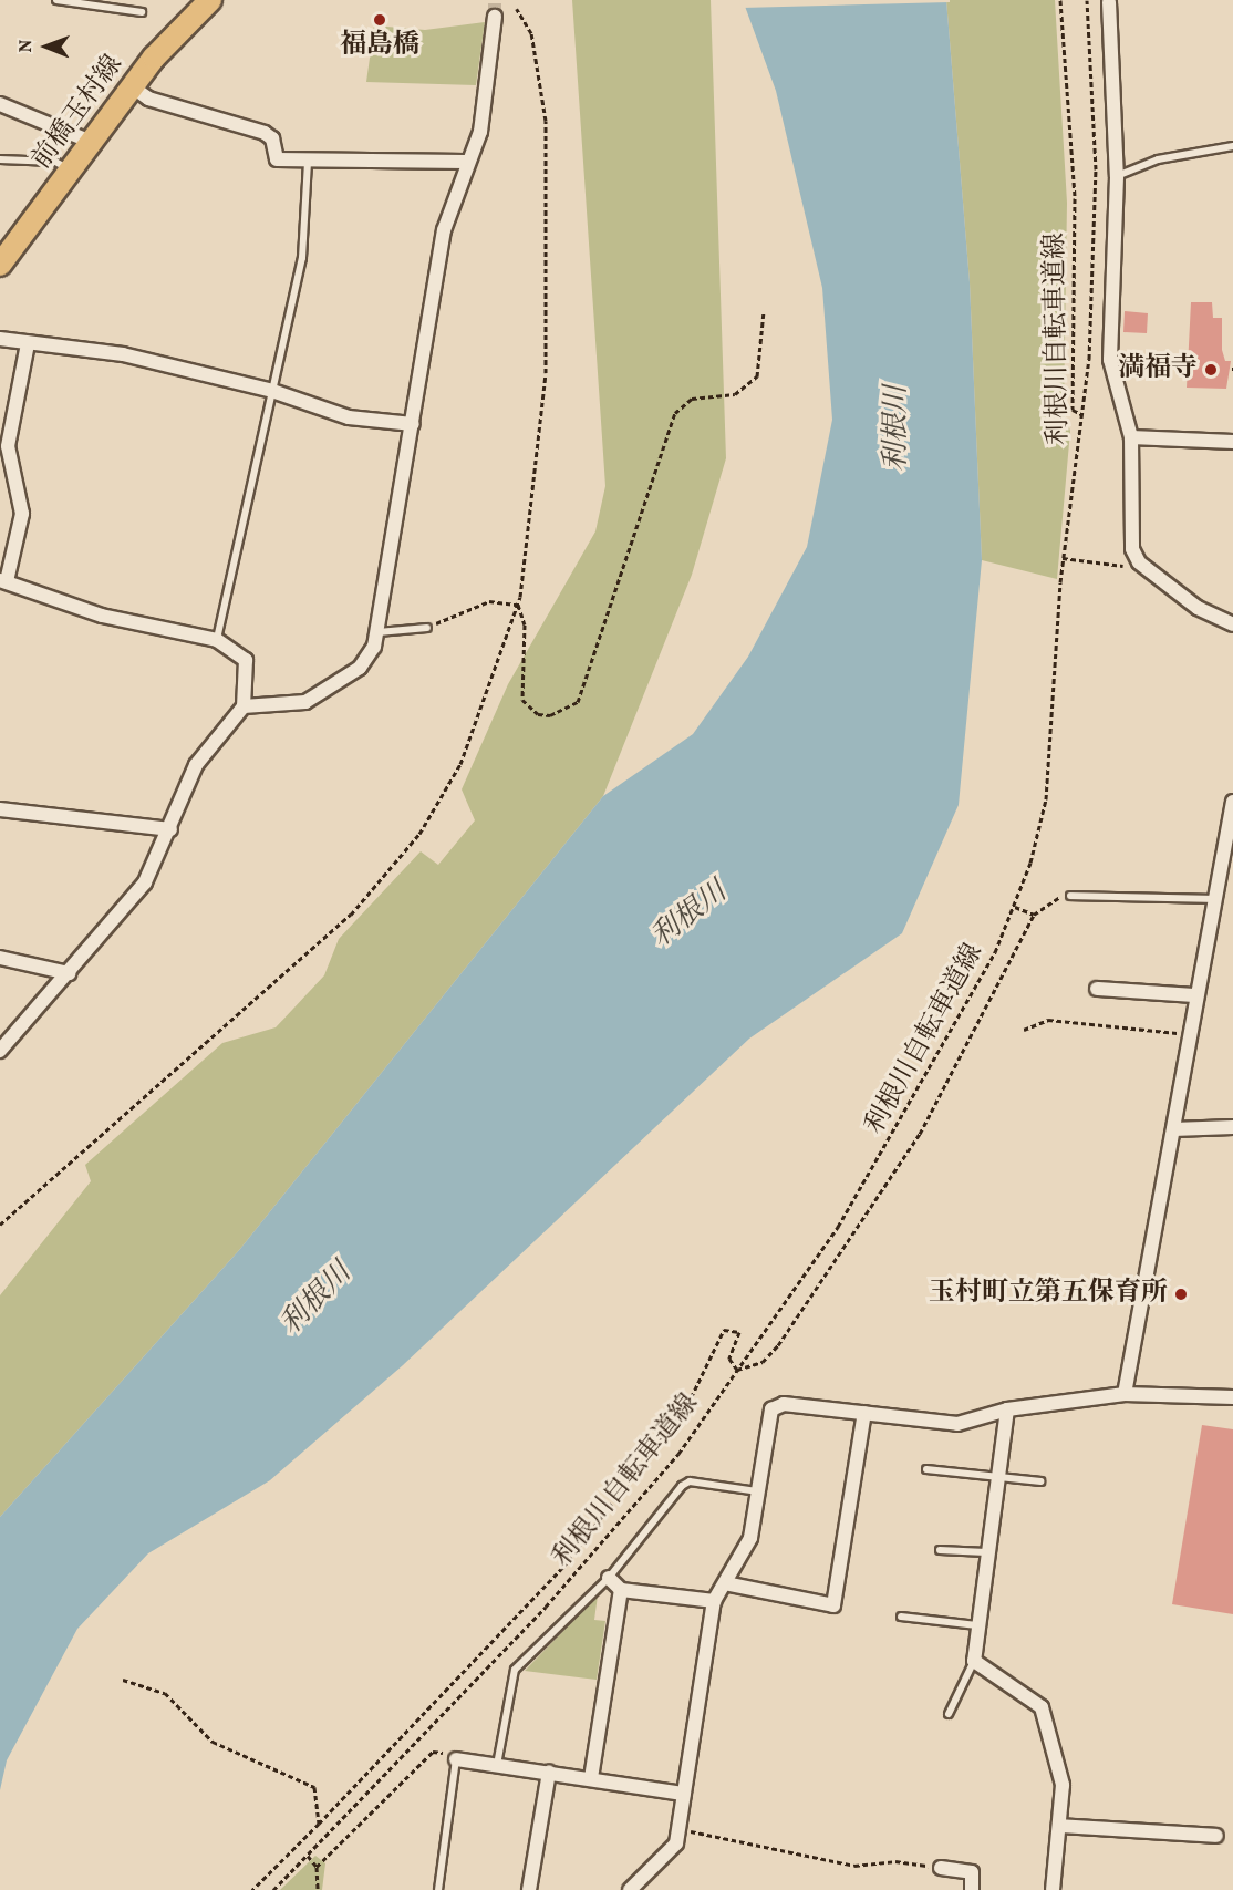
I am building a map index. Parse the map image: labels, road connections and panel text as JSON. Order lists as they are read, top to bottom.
{
  "streets": {
    "main road": ["前橋玉村線"],
    "path": ["利根川自転車道線"]
  },
  "water": ["利根川"],
  "places": ["福島橋", "満福寺", "玉村町立第五保育所"],
  "north": "left"
}
